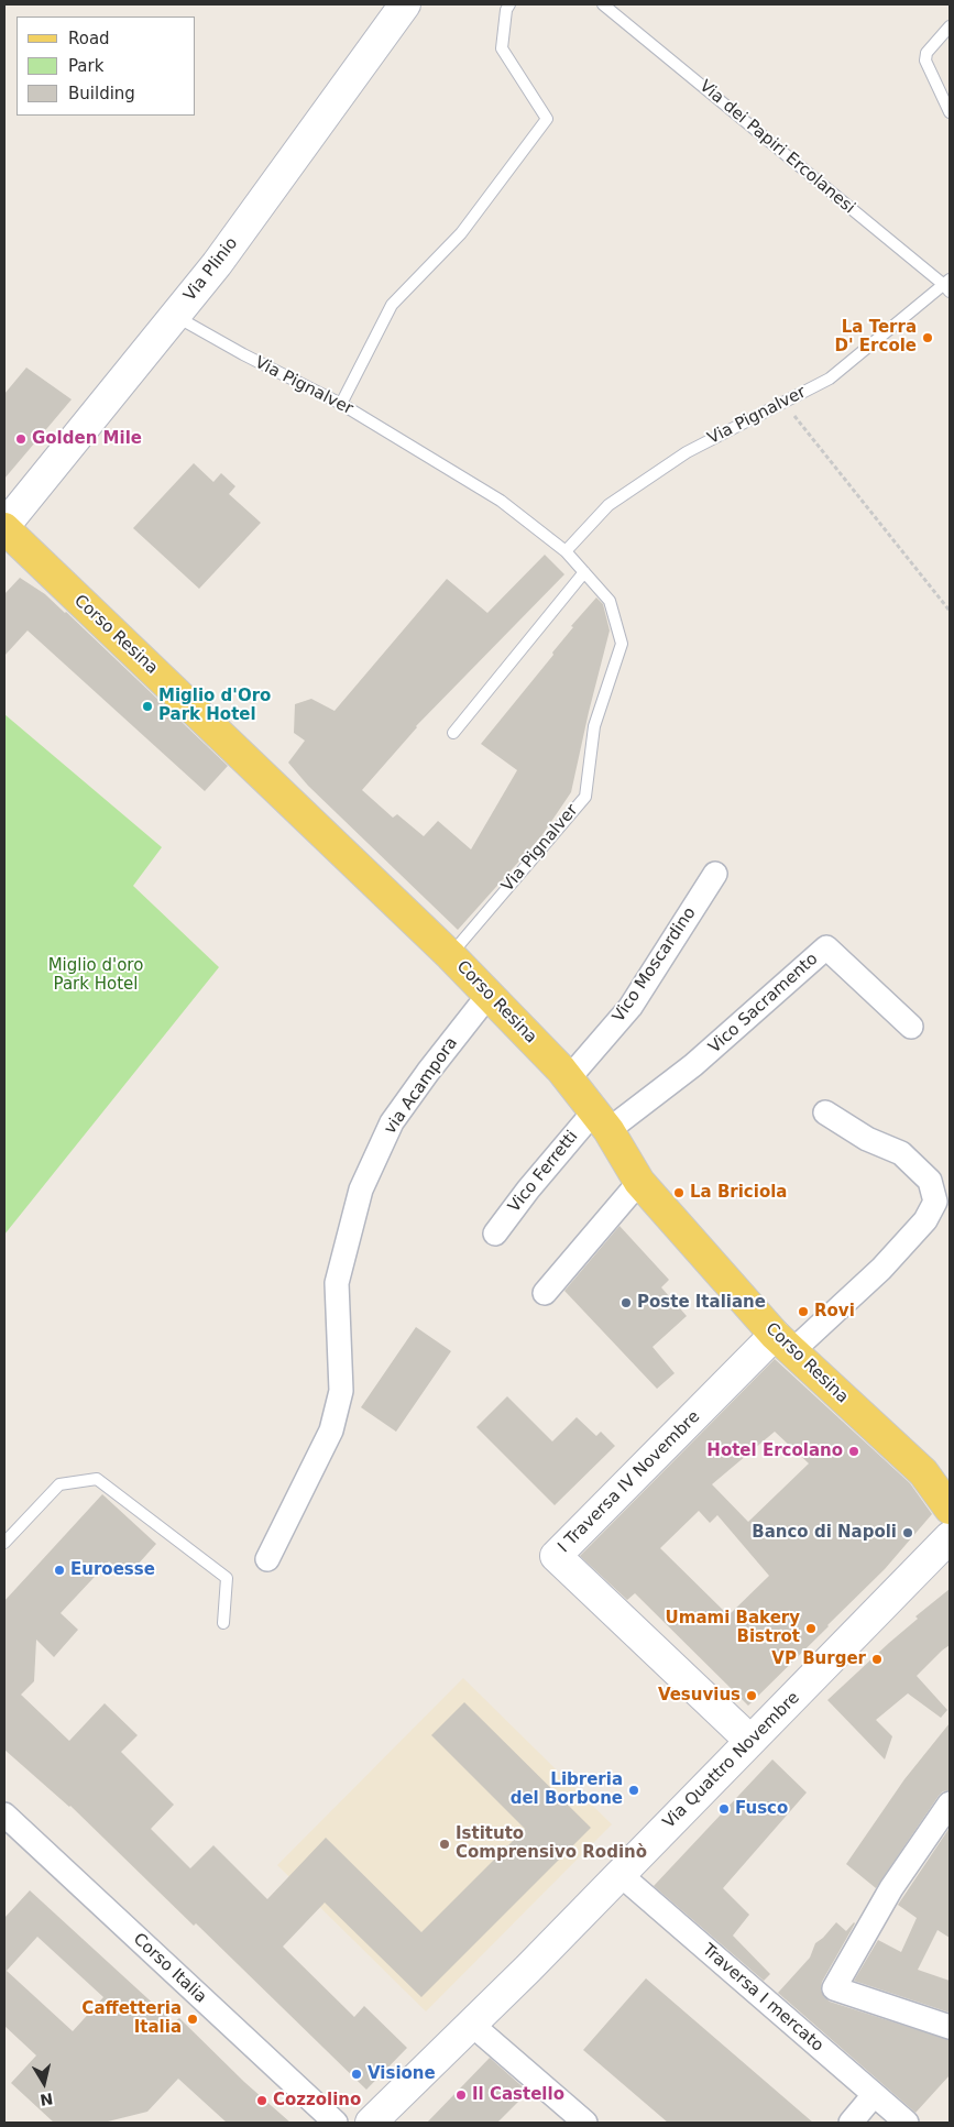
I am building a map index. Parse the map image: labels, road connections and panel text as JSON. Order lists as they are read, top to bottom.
{
  "streets": {
    "main road": ["Corso Resina"],
    "street": [
      "Via Plinio",
      "Vico Moscardino",
      "Vico Sacramento",
      "via Acampora",
      "Vico Ferretti",
      "I Traversa IV Novembre",
      "Via Quattro Novembre",
      "Corso Italia",
      "Traversa I mercato"
    ],
    "lane": ["Via dei Papiri Ercolanesi", "Via Pignalver"]
  },
  "crossings": [
    ["Via dei Papiri Ercolanesi", "Via Pignalver"],
    ["Via Plinio", "Via Pignalver"],
    ["Via Plinio", "Corso Resina"],
    ["Via Pignalver", "Corso Resina"],
    ["Corso Resina", "Vico Moscardino"],
    ["Corso Resina", "Vico Sacramento"],
    ["Corso Resina", "via Acampora"],
    ["Corso Resina", "Vico Ferretti"],
    ["Corso Resina", "I Traversa IV Novembre"],
    ["Vico Sacramento", "Vico Ferretti"],
    ["I Traversa IV Novembre", "Via Quattro Novembre"],
    ["Via Quattro Novembre", "Traversa I mercato"]
  ],
  "parks": ["Miglio d'oro Park Hotel"],
  "places": [
    "La Terra D' Ercole",
    "Golden Mile",
    "Miglio d'Oro Park Hotel",
    "La Briciola",
    "Poste Italiane",
    "Rovi",
    "Hotel Ercolano",
    "Banco di Napoli",
    "Euroesse",
    "Umami Bakery Bistrot",
    "VP Burger",
    "Vesuvius",
    "Libreria del Borbone",
    "Fusco",
    "Istituto Comprensivo Rodinò",
    "Caffetteria Italia",
    "Visione",
    "Il Castello",
    "Cozzolino"
  ],
  "legend": ["Road", "Park", "Building"],
  "north": "bottom"
}
